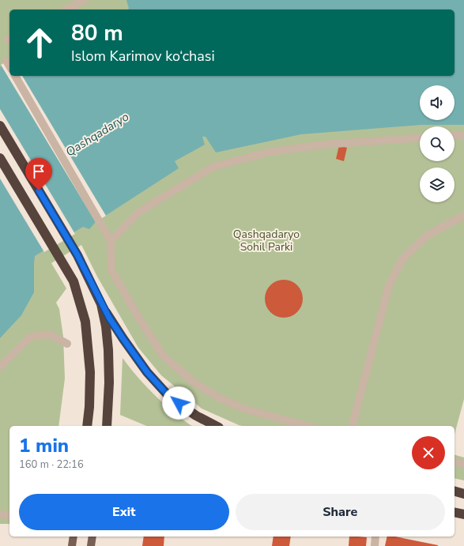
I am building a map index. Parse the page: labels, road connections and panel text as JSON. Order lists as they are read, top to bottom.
{
  "water": ["Qashqadaryo"],
  "parks": ["Qashqadaryo Sohil Parki"],
  "page": {
    "turn": ["80 m", "Islom Karimov ko‘chasi"],
    "heading": ["1 min", "160 m · 22:16"],
    "buttons": ["Exit", "Share"]
  }
}
